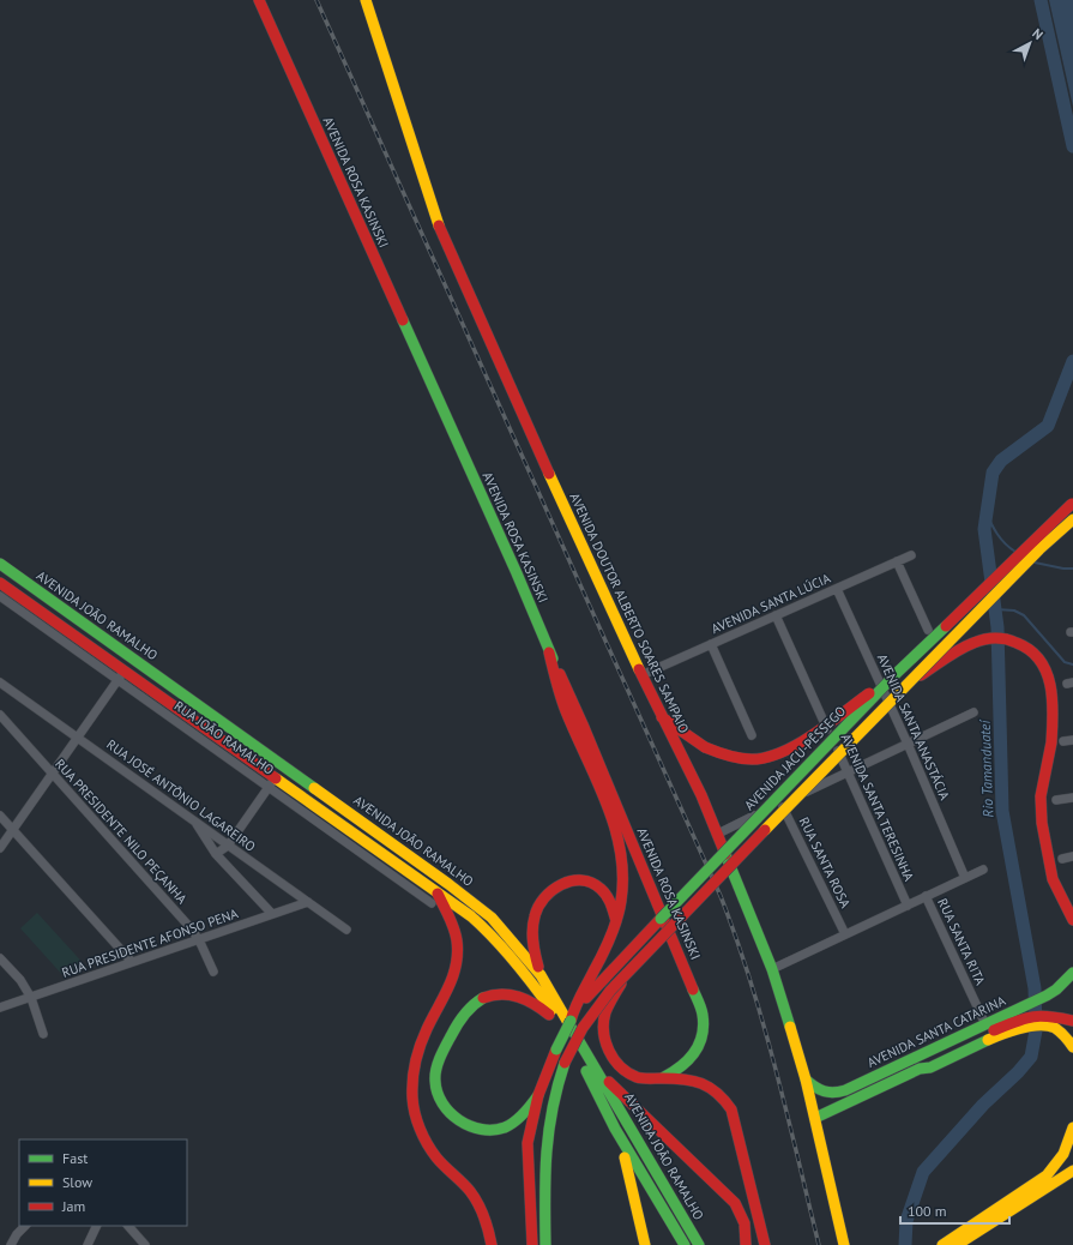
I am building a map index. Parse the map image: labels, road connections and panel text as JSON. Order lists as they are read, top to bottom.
{
  "streets": {
    "main road": [
      "AVENIDA ROSA KASINSKI",
      "AVENIDA DOUTOR ALBERTO SOARES SAMPAIO",
      "AVENIDA JOÃO RAMALHO",
      "AVENIDA JACU-PÊSSEGO",
      "AVENIDA SANTA CATARINA"
    ],
    "street": [
      "AVENIDA SANTA LÚCIA",
      "AVENIDA SANTA ANASTÁCIA",
      "RUA JOSÉ ANTÔNIO LAGAREIRO",
      "AVENIDA SANTA TERESINHA",
      "RUA PRESIDENTE NILO PEÇANHA",
      "RUA SANTA ROSA",
      "RUA SANTA RITA",
      "RUA PRESIDENTE AFONSO PENA"
    ]
  },
  "crossings": [
    ["AVENIDA SANTA LÚCIA", "AVENIDA DOUTOR ALBERTO SOARES SAMPAIO"],
    ["AVENIDA SANTA LÚCIA", "AVENIDA SANTA ANASTÁCIA"],
    ["AVENIDA SANTA LÚCIA", "AVENIDA SANTA TERESINHA"],
    ["AVENIDA DOUTOR ALBERTO SOARES SAMPAIO", "AVENIDA SANTA CATARINA"],
    ["AVENIDA JOÃO RAMALHO", "AVENIDA JACU-PÊSSEGO"],
    ["RUA JOSÉ ANTÔNIO LAGAREIRO", "RUA PRESIDENTE AFONSO PENA"],
    ["RUA PRESIDENTE NILO PEÇANHA", "RUA PRESIDENTE AFONSO PENA"],
    ["RUA SANTA RITA", "AVENIDA SANTA CATARINA"]
  ],
  "water": ["Rio Tamanduateí"],
  "legend": ["Fast", "Slow", "Jam"],
  "scale_bar": "100 m",
  "north": "top right"
}
